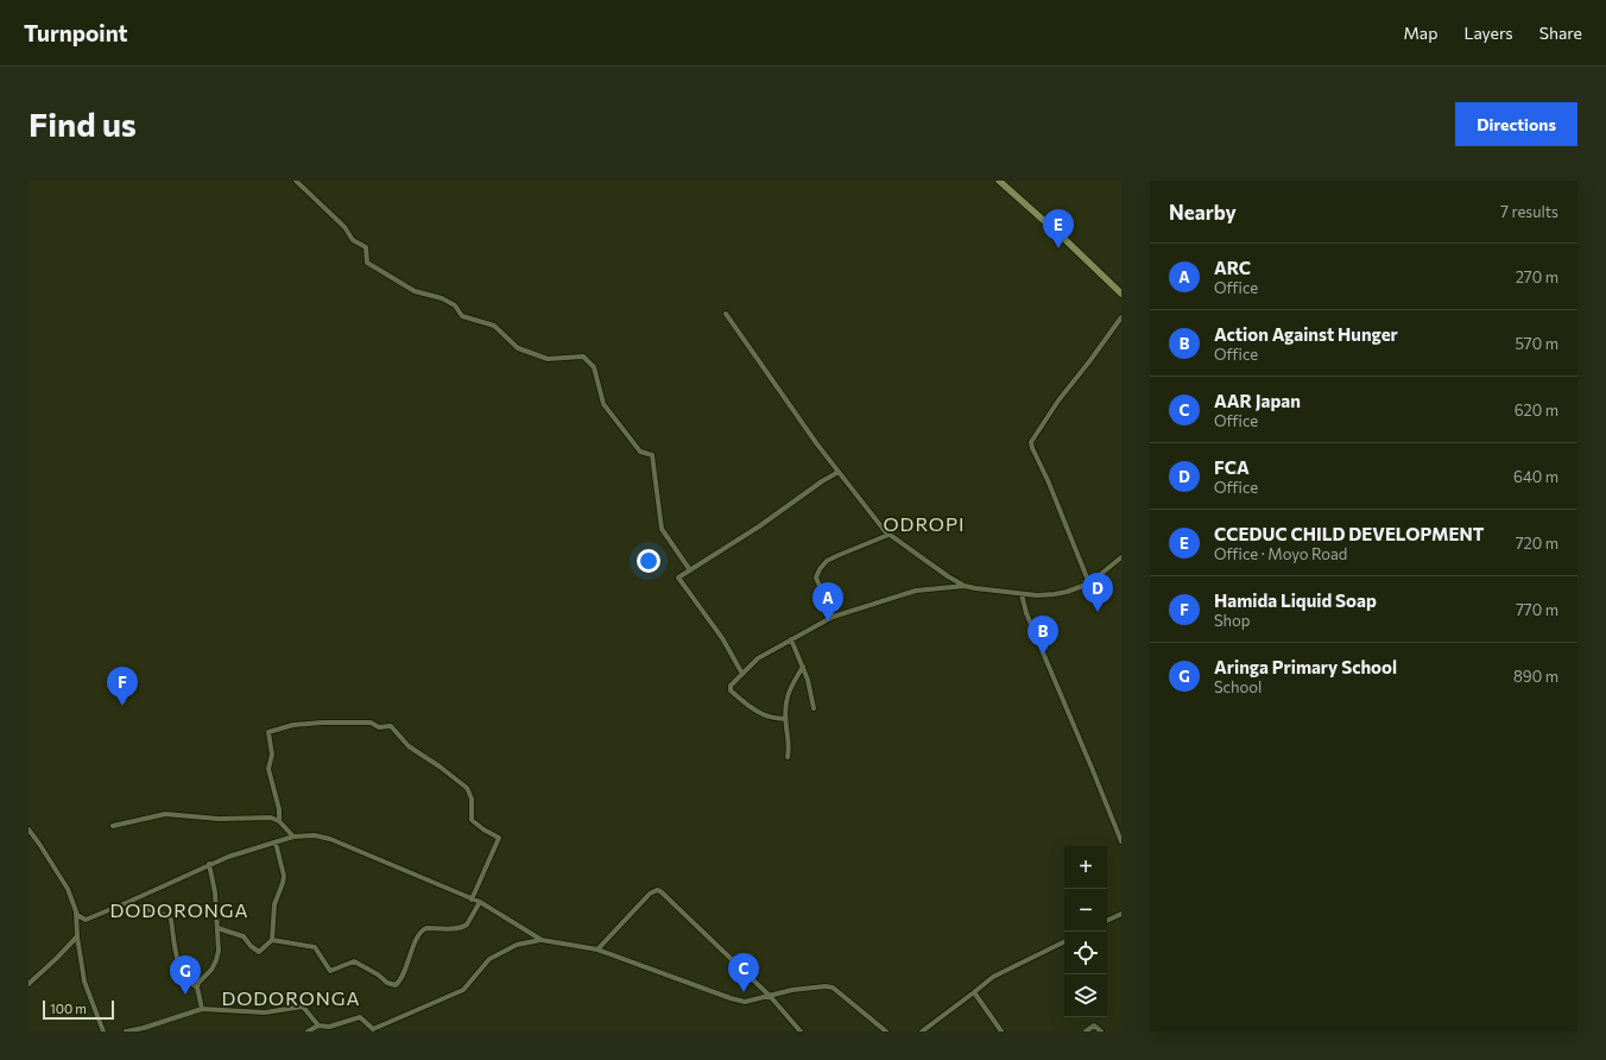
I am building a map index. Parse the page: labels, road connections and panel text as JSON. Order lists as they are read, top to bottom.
{
  "districts": ["ODROPI", "DODORONGA", "DODORONGA"],
  "scale_bar": "100 m",
  "page": {
    "header": "Turnpoint",
    "nav": ["Map", "Layers", "Share"],
    "buttons": "Directions",
    "title": "Find us",
    "heading": ["Nearby", "7 results"],
    "pins": [
      "E",
      "D",
      "A",
      "B",
      "F",
      "C",
      "G"
    ],
    "list": [
      {
        "mark": "A",
        "name": "ARC",
        "note": "Office",
        "value": "270 m"
      },
      {
        "mark": "B",
        "name": "Action Against Hunger",
        "note": "Office",
        "value": "570 m"
      },
      {
        "mark": "C",
        "name": "AAR Japan",
        "note": "Office",
        "value": "620 m"
      },
      {
        "mark": "D",
        "name": "FCA",
        "note": "Office",
        "value": "640 m"
      },
      {
        "mark": "E",
        "name": "CCEDUC CHILD DEVELOPMENT",
        "note": "Office · Moyo Road",
        "value": "720 m"
      },
      {
        "mark": "F",
        "name": "Hamida Liquid Soap",
        "note": "Shop",
        "value": "770 m"
      },
      {
        "mark": "G",
        "name": "Aringa Primary School",
        "note": "School",
        "value": "890 m"
      }
    ],
    "map_buttons": ["+", "−"],
    "scale": "100 m"
  }
}
